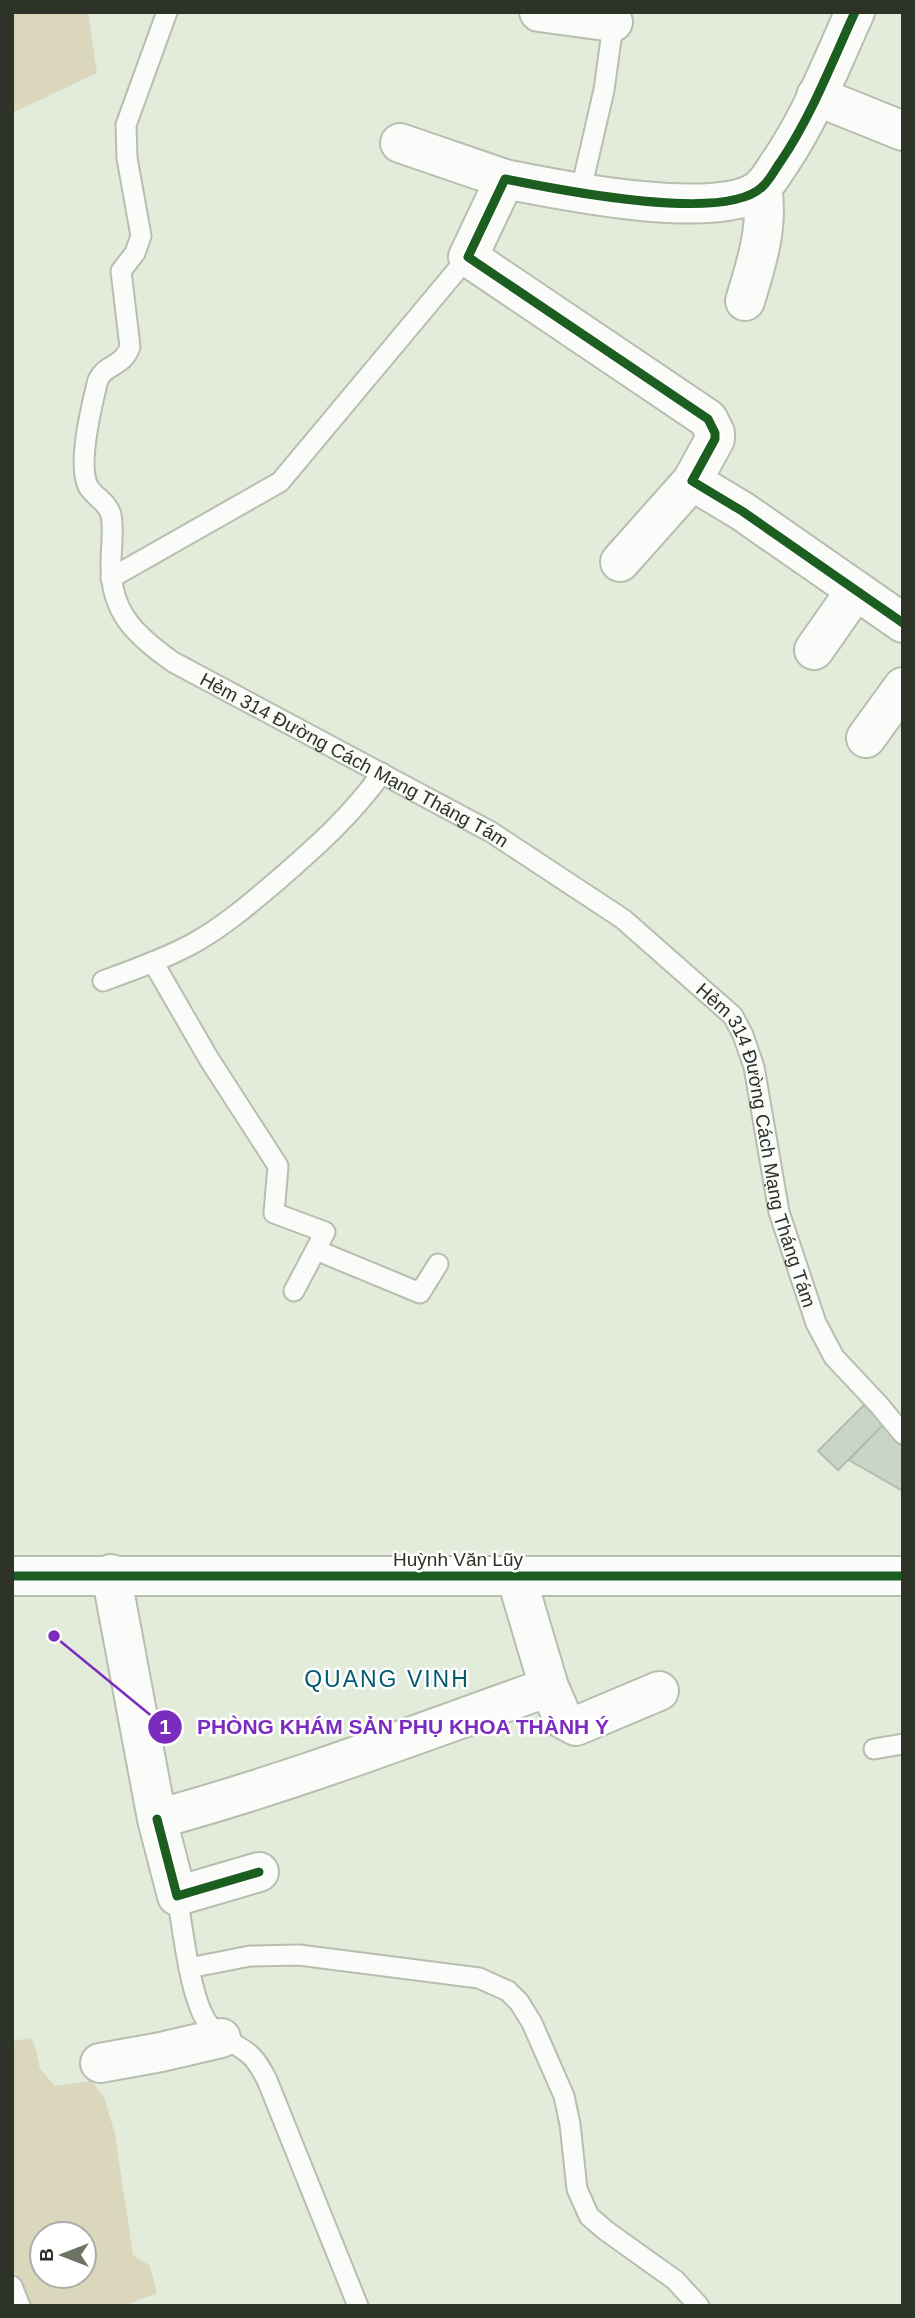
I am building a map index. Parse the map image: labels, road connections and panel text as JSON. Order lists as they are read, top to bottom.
{
  "streets": {
    "street": ["Huỳnh Văn Lũy"],
    "lane": ["Hẻm 314 Đường Cách Mạng Tháng Tám"]
  },
  "districts": ["QUANG VINH"],
  "places": ["PHÒNG KHÁM SẢN PHỤ KHOA THÀNH Ý"],
  "north": "left"
}
